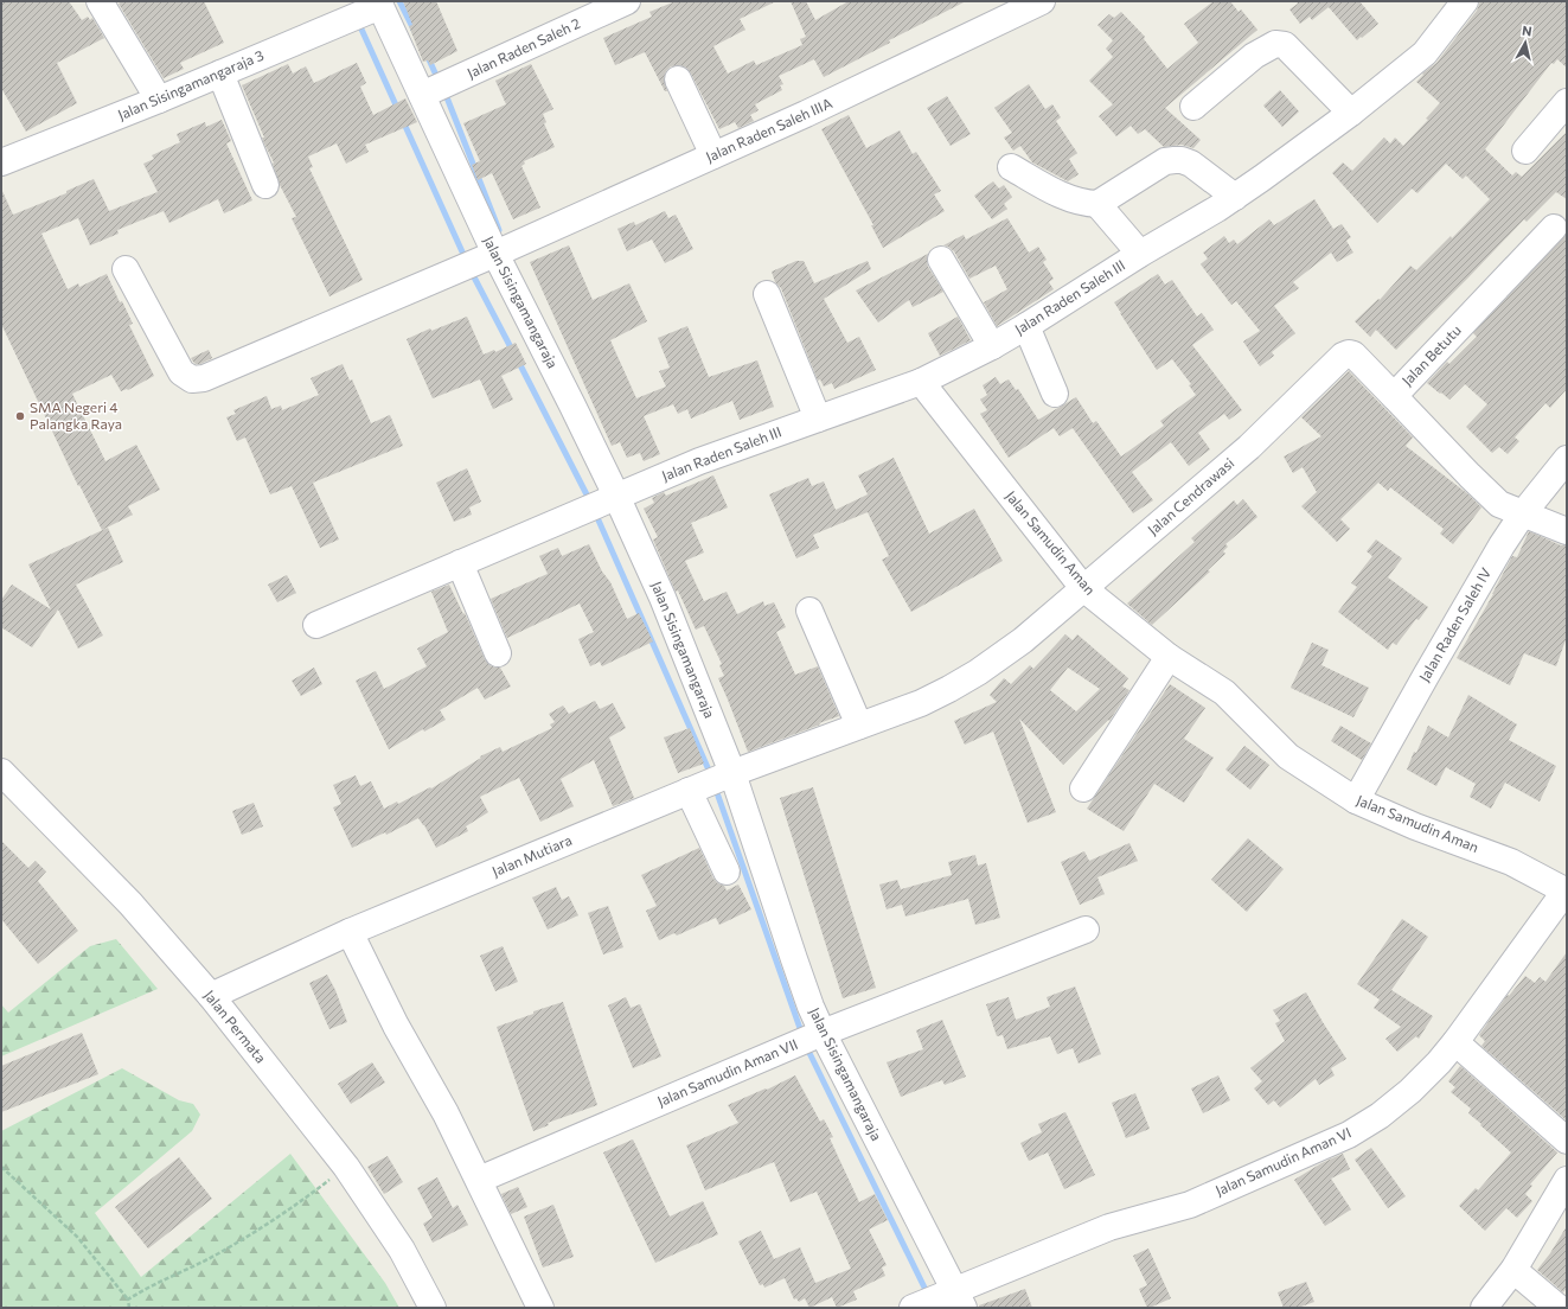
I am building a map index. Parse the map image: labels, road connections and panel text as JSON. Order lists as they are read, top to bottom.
{
  "streets": {
    "street": [
      "Jalan Raden Saleh 2",
      "Jalan Sisingamangaraja 3",
      "Jalan Raden Saleh IIIA",
      "Jalan Raden Saleh III",
      "Jalan Sisingamangaraja",
      "Jalan Betutu",
      "Jalan Cendrawasi",
      "Jalan Samudin Aman",
      "Jalan Raden Saleh IV",
      "Jalan Mutiara",
      "Jalan Permata",
      "Jalan Samudin Aman VII",
      "Jalan Samudin Aman VI"
    ]
  },
  "crossings": [
    ["Jalan Raden Saleh 2", "Jalan Sisingamangaraja"],
    ["Jalan Sisingamangaraja 3", "Jalan Sisingamangaraja"],
    ["Jalan Raden Saleh IIIA", "Jalan Sisingamangaraja"],
    ["Jalan Raden Saleh III", "Jalan Sisingamangaraja"],
    ["Jalan Raden Saleh III", "Jalan Samudin Aman"],
    ["Jalan Sisingamangaraja", "Jalan Mutiara"],
    ["Jalan Sisingamangaraja", "Jalan Samudin Aman VII"],
    ["Jalan Sisingamangaraja", "Jalan Samudin Aman VI"],
    ["Jalan Betutu", "Jalan Cendrawasi"],
    ["Jalan Betutu", "Jalan Raden Saleh IV"],
    ["Jalan Cendrawasi", "Jalan Samudin Aman"],
    ["Jalan Cendrawasi", "Jalan Mutiara"],
    ["Jalan Samudin Aman", "Jalan Raden Saleh IV"],
    ["Jalan Samudin Aman", "Jalan Samudin Aman VI"],
    ["Jalan Mutiara", "Jalan Permata"]
  ],
  "places": ["SMA Negeri 4 Palangka Raya"],
  "north": "top"
}
